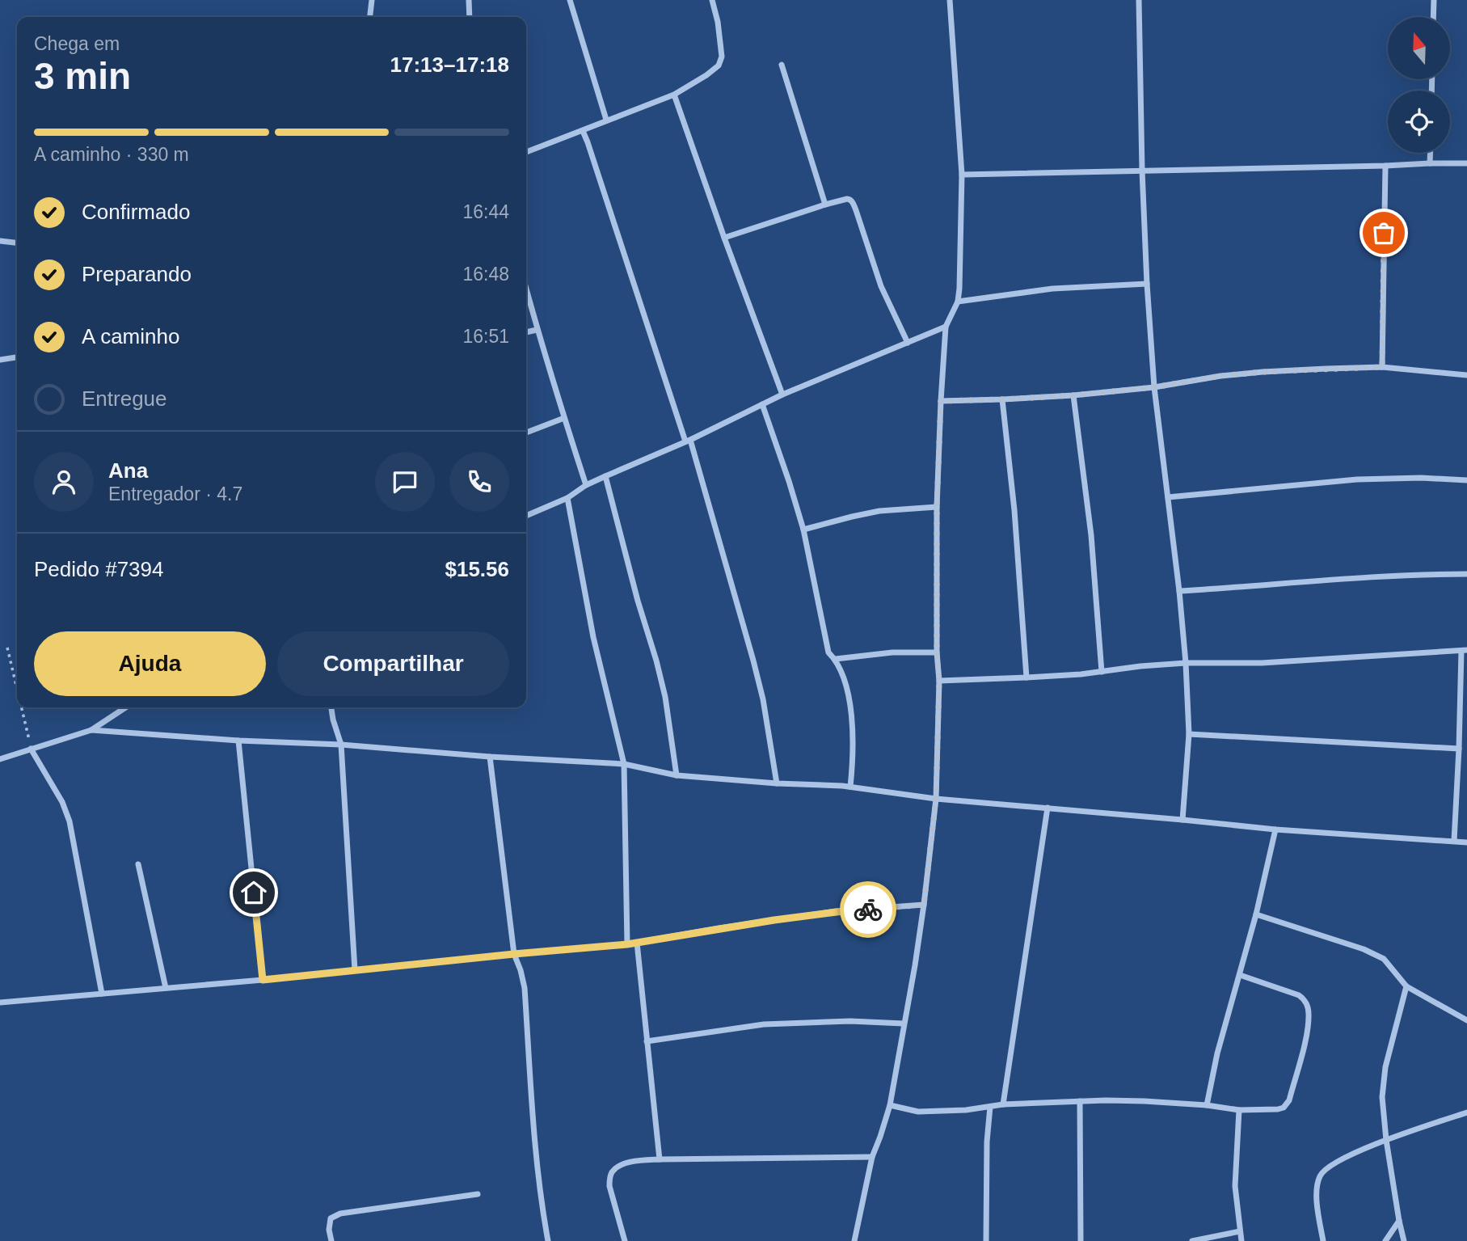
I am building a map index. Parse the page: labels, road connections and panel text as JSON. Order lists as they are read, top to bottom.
{
  "north": "top",
  "page": {
    "heading": ["3 min", "Chega em", "17:13–17:18"],
    "panel": [
      "Ana",
      "Entregador · 4.7",
      "Pedido #7394",
      "$15.56"
    ],
    "bar": "A caminho · 330 m",
    "list": [
      ["Confirmado", "16:44"],
      ["Preparando", "16:48"],
      ["A caminho", "16:51"],
      "Entregue"
    ],
    "buttons": ["Ajuda", "Compartilhar"]
  }
}
